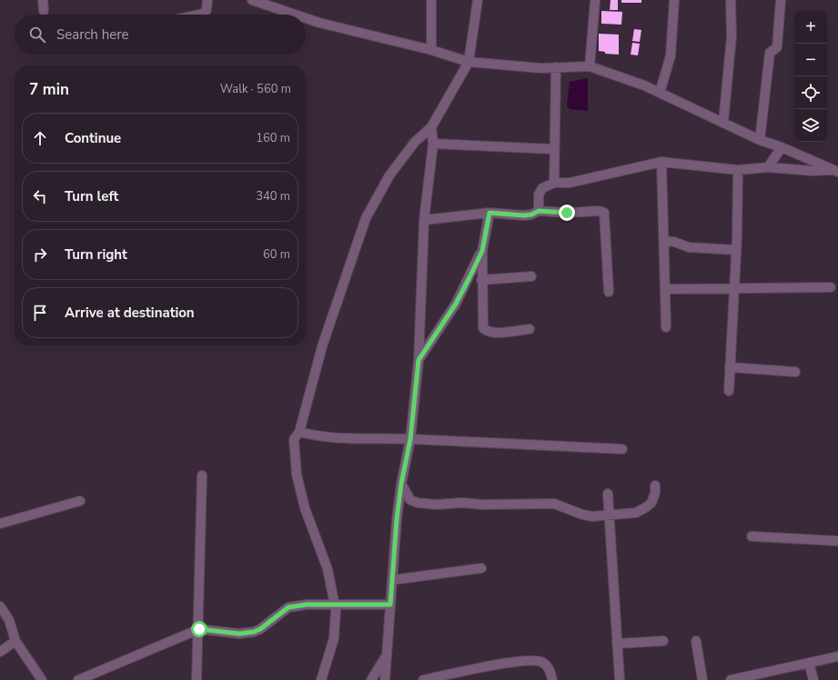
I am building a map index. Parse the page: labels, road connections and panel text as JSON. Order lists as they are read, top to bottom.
{
  "page": {
    "map_buttons": ["+", "−"],
    "search": "Search here",
    "heading": ["7 min", "Walk · 560 m"],
    "list": [
      ["Continue", "160 m"],
      ["Turn left", "340 m"],
      ["Turn right", "60 m"],
      "Arrive at destination"
    ]
  }
}
